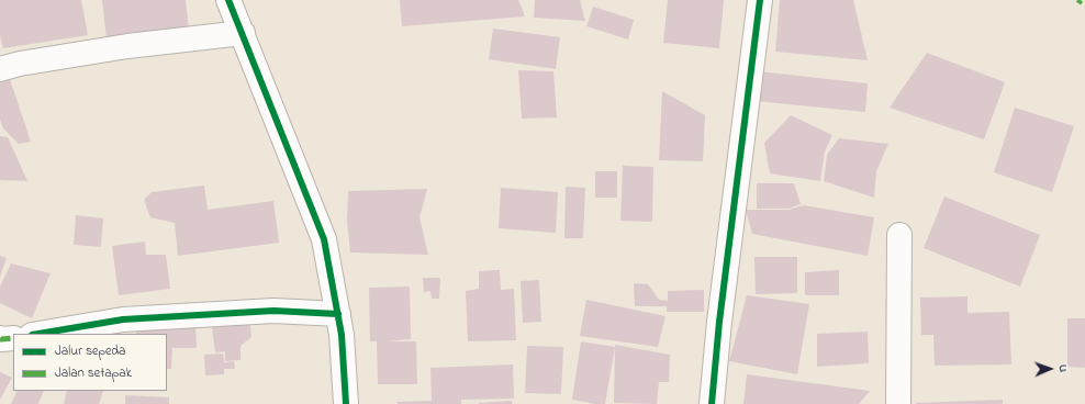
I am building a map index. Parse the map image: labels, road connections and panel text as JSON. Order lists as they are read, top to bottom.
{
  "legend": ["Jalur sepeda", "Jalan setapak"],
  "north": "right"
}
